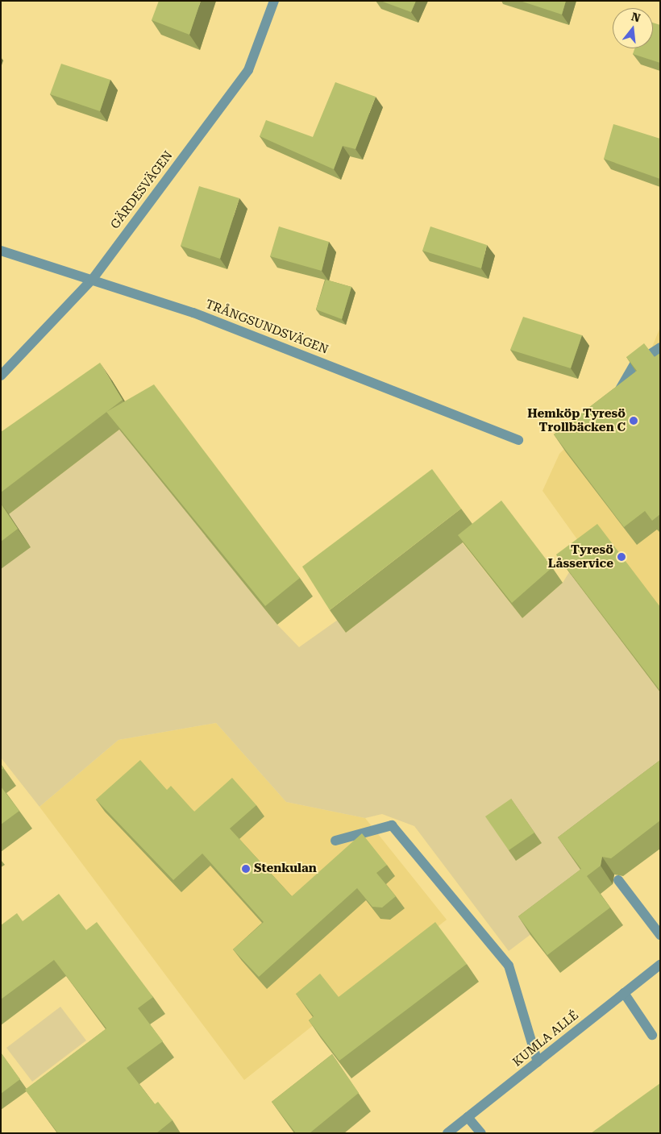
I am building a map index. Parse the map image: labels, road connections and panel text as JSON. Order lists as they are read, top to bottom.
{
  "streets": {
    "street": ["GÄRDESVÄGEN", "TRÅNGSUNDSVÄGEN", "KUMLA ALLÉ"]
  },
  "crossings": [
    ["GÄRDESVÄGEN", "TRÅNGSUNDSVÄGEN"]
  ],
  "places": ["Hemköp Tyresö Trollbäcken C", "Tyresö Låsservice", "Stenkulan"],
  "north": "top"
}
